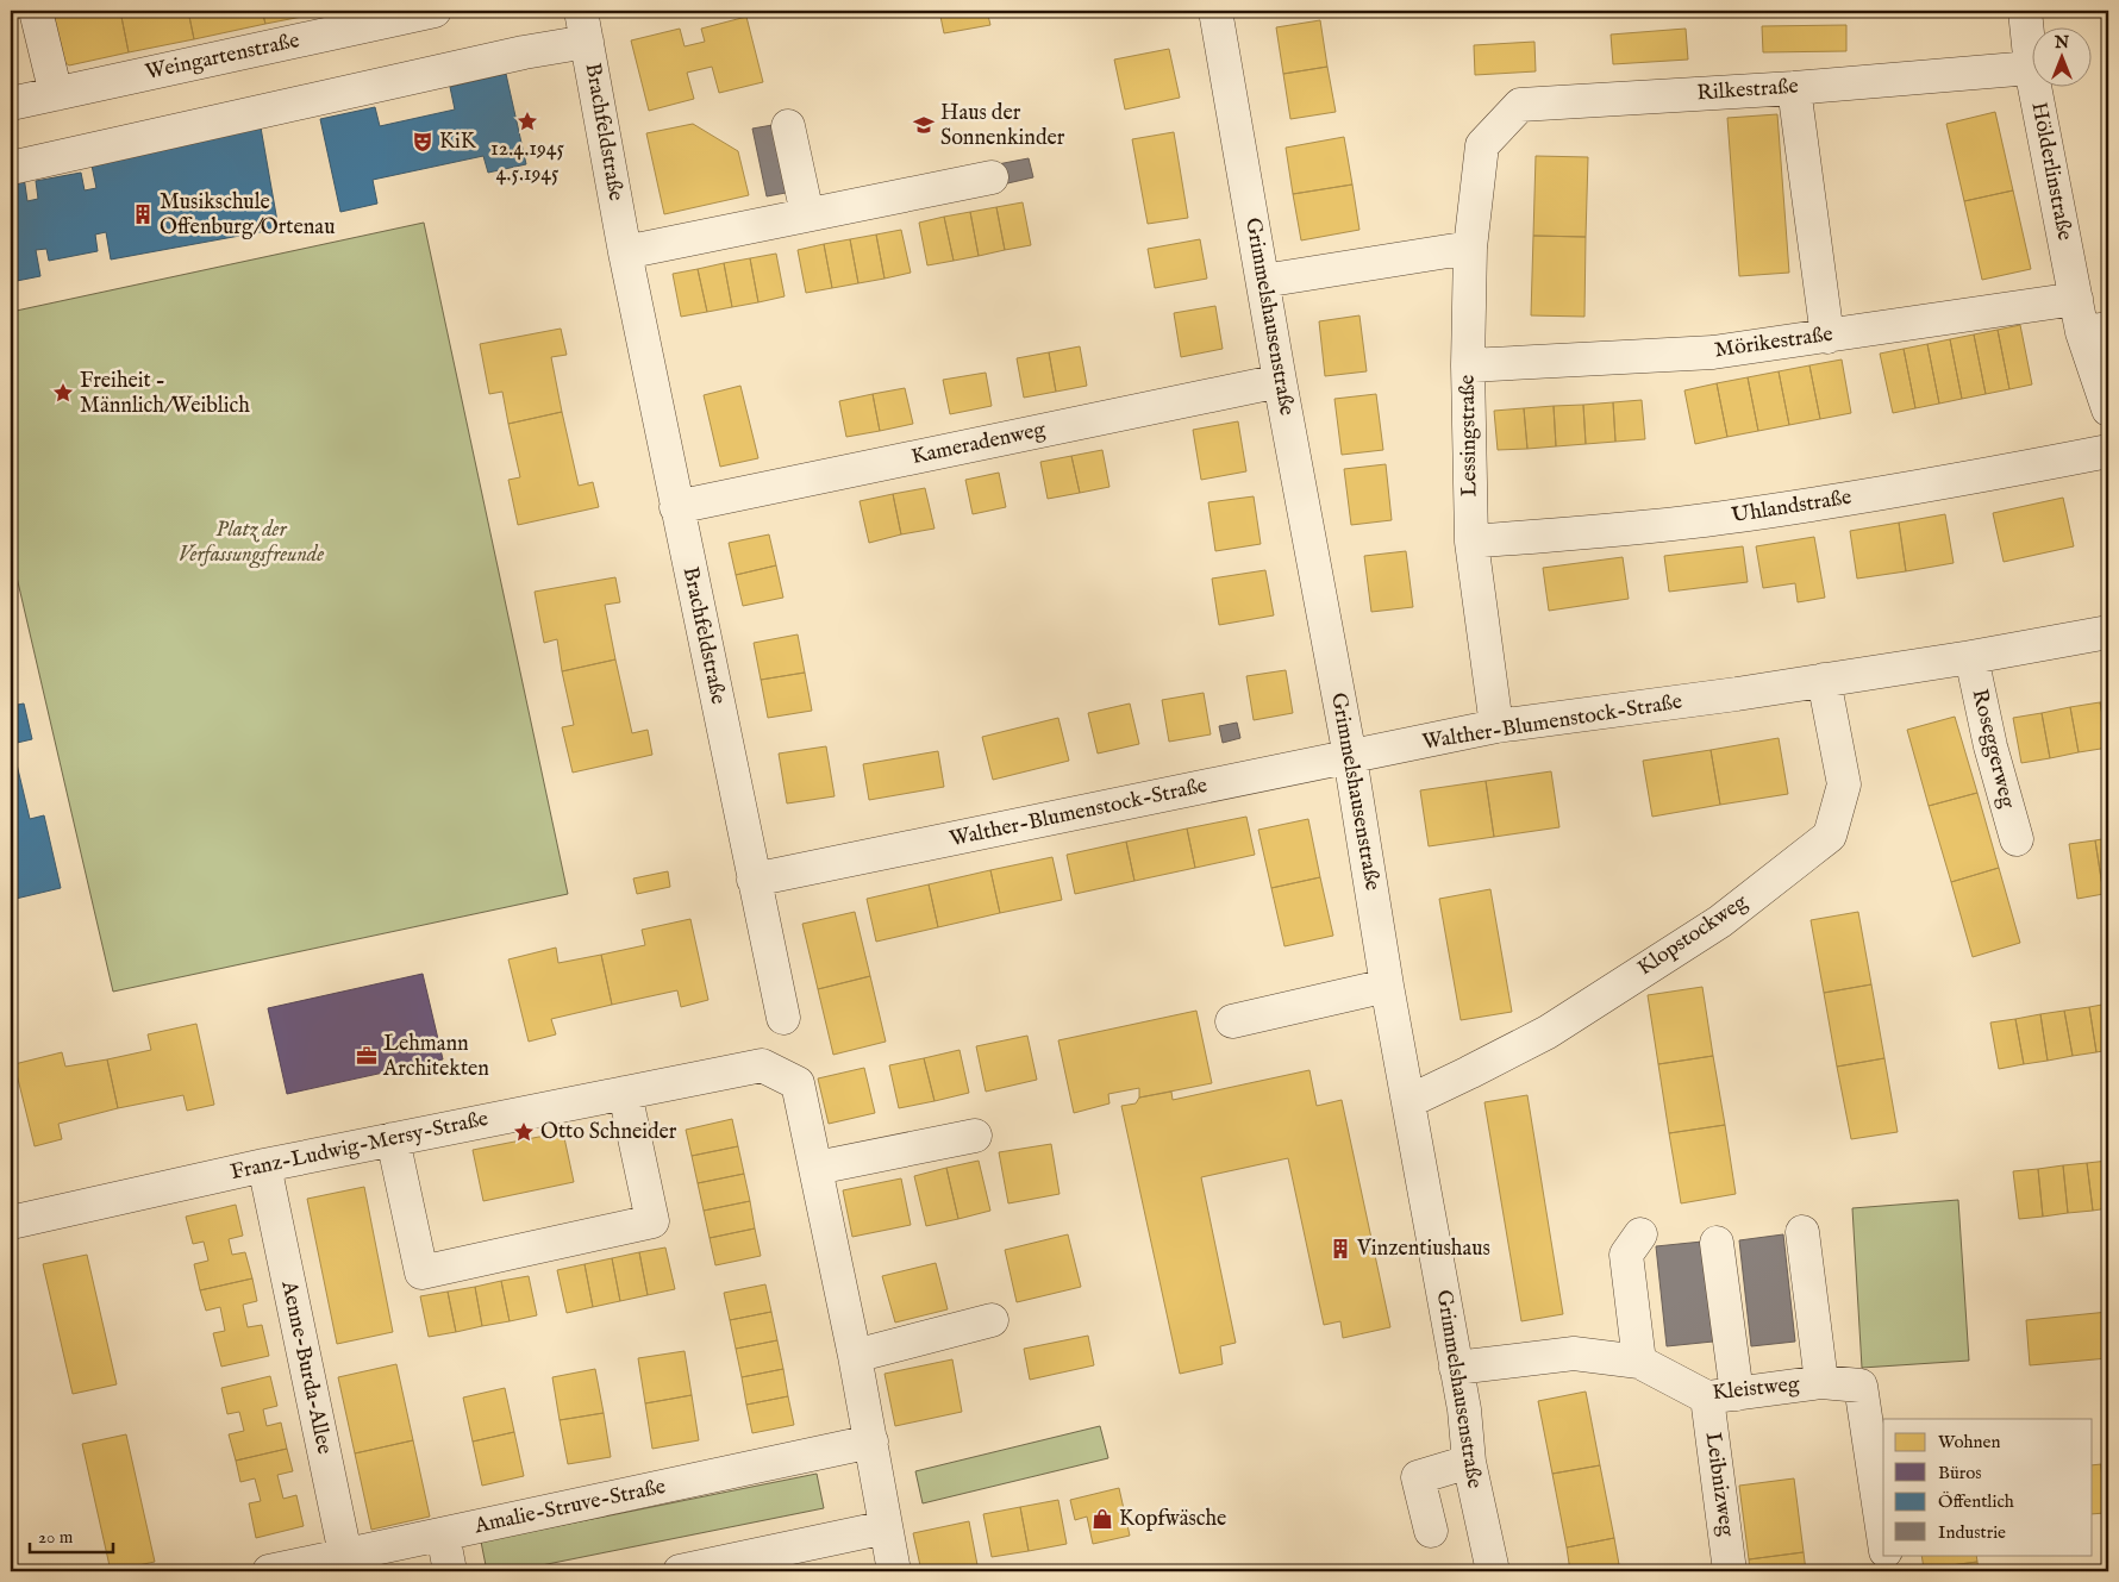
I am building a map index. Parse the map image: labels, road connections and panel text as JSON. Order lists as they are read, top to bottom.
{
  "streets": {
    "street": [
      "Weingartenstraße",
      "Rilkestraße",
      "Brachfeldstraße",
      "Hölderlinstraße",
      "Grimmelshausenstraße",
      "Mörikestraße",
      "Lessingstraße",
      "Kameradenweg",
      "Uhlandstraße",
      "Walther-Blumenstock-Straße",
      "Roseggerweg",
      "Klopstockweg",
      "Franz-Ludwig-Mersy-Straße",
      "Aenne-Burda-Allee",
      "Kleistweg",
      "Leibnizweg",
      "Amalie-Struve-Straße"
    ]
  },
  "crossings": [
    ["Rilkestraße", "Hölderlinstraße"],
    ["Rilkestraße", "Lessingstraße"],
    ["Brachfeldstraße", "Kameradenweg"],
    ["Brachfeldstraße", "Walther-Blumenstock-Straße"],
    ["Hölderlinstraße", "Mörikestraße"],
    ["Grimmelshausenstraße", "Kameradenweg"],
    ["Grimmelshausenstraße", "Walther-Blumenstock-Straße"],
    ["Grimmelshausenstraße", "Klopstockweg"],
    ["Grimmelshausenstraße", "Kleistweg"],
    ["Mörikestraße", "Lessingstraße"],
    ["Lessingstraße", "Uhlandstraße"],
    ["Lessingstraße", "Walther-Blumenstock-Straße"],
    ["Walther-Blumenstock-Straße", "Roseggerweg"],
    ["Walther-Blumenstock-Straße", "Klopstockweg"],
    ["Franz-Ludwig-Mersy-Straße", "Aenne-Burda-Allee"],
    ["Franz-Ludwig-Mersy-Straße", "Amalie-Struve-Straße"],
    ["Aenne-Burda-Allee", "Amalie-Struve-Straße"],
    ["Kleistweg", "Leibnizweg"]
  ],
  "parks": ["Platz der Verfassungsfreunde"],
  "places": {
    "place": ["12.4.1945 4.5.1945", "Freiheit - Männlich/Weiblich", "Otto Schneider"],
    "school or university": ["Haus der Sonnenkinder"],
    "theatre": ["KiK"],
    "building": ["Musikschule Offenburg/Ortenau", "Vinzentiushaus"],
    "office": ["Lehmann Architekten"],
    "shop": ["Kopfwäsche"]
  },
  "legend": [
    "Wohnen",
    "Büros",
    "Öffentlich",
    "Industrie"
  ],
  "scale_bar": "20 m",
  "north": "top"
}
